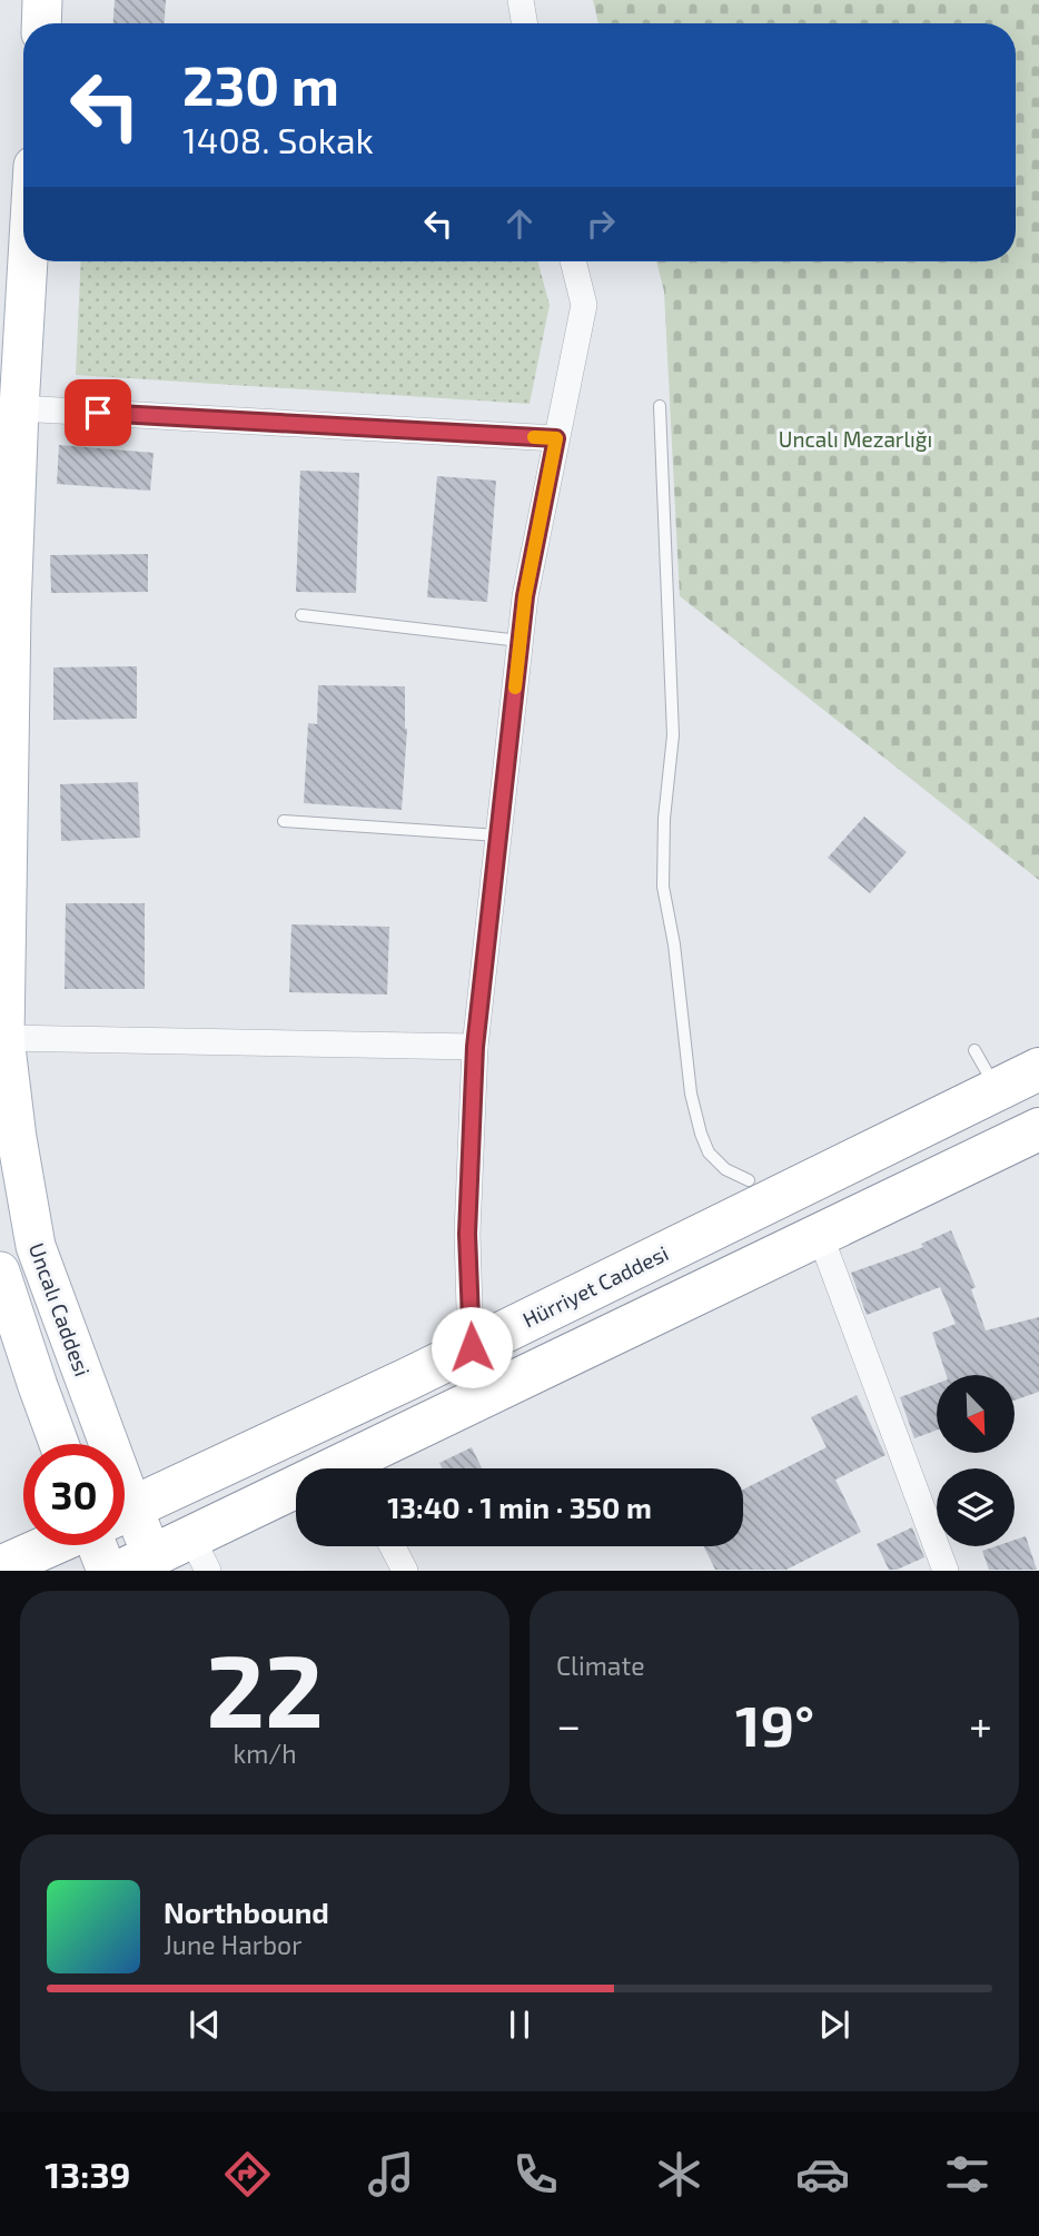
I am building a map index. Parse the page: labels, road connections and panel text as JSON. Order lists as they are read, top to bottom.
{
  "streets": {
    "highway": ["Hürriyet Caddesi"],
    "main road": ["Uncalı Caddesi"]
  },
  "parks": ["Uncalı Mezarlığı"],
  "north": "bottom right",
  "page": {
    "turn": ["230 m", "1408. Sokak"],
    "limit": "30",
    "trip": "13:40 · 1 min · 350 m",
    "tile": [
      ["22", "km/h"],
      "Climate"
    ],
    "heat": ["−", "19°", "+"],
    "song": ["Northbound", "June Harbor"],
    "tabs": "13:39"
  }
}
